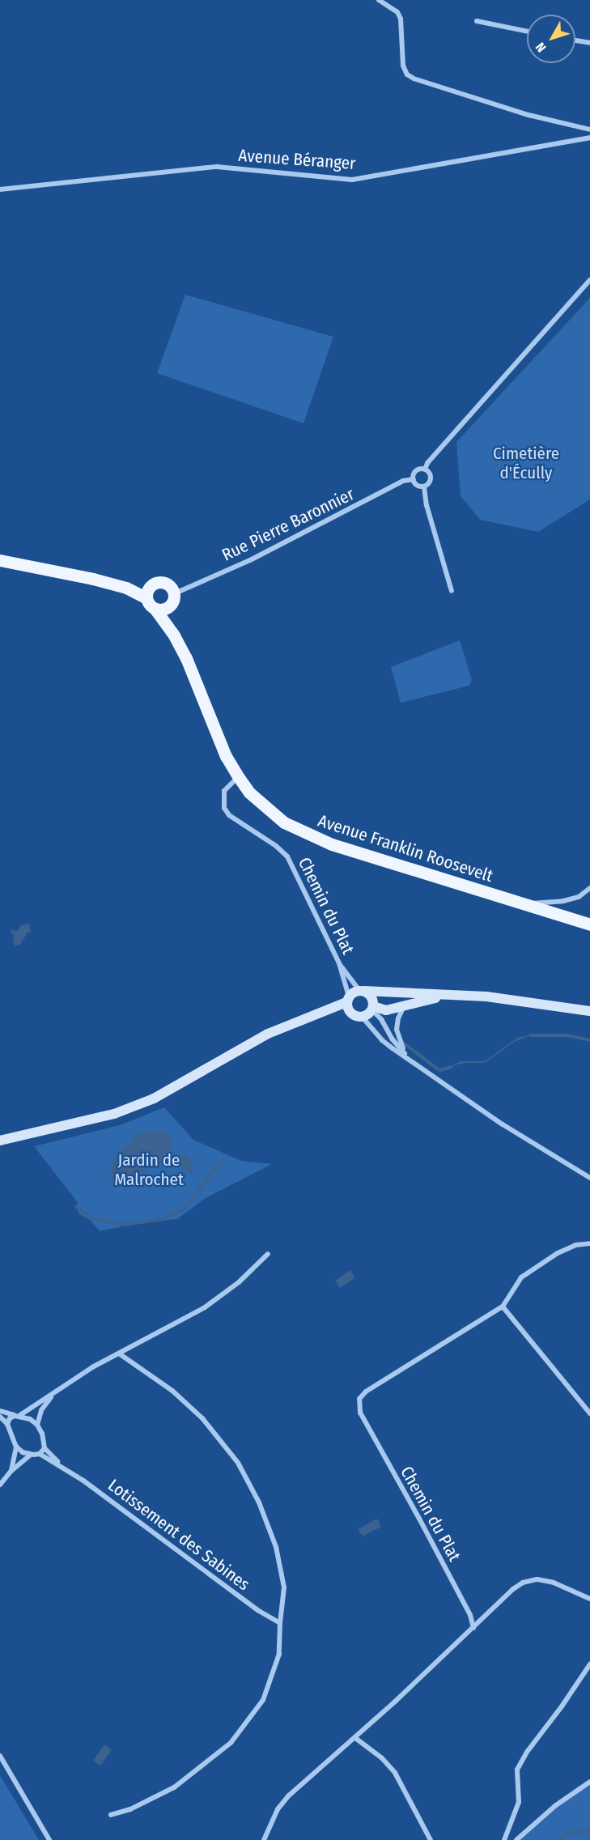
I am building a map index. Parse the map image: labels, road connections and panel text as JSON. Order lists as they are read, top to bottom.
{
  "streets": {
    "main road": ["Avenue Franklin Roosevelt"],
    "street": [
      "Avenue Béranger",
      "Rue Pierre Baronnier",
      "Chemin du Plat",
      "Lotissement des Sabines"
    ]
  },
  "crossings": [
    ["Rue Pierre Baronnier", "Avenue Franklin Roosevelt"],
    ["Avenue Franklin Roosevelt", "Chemin du Plat"]
  ],
  "parks": ["Cimetière d'Écully", "Jardin de Malrochet"],
  "north": "bottom left"
}
